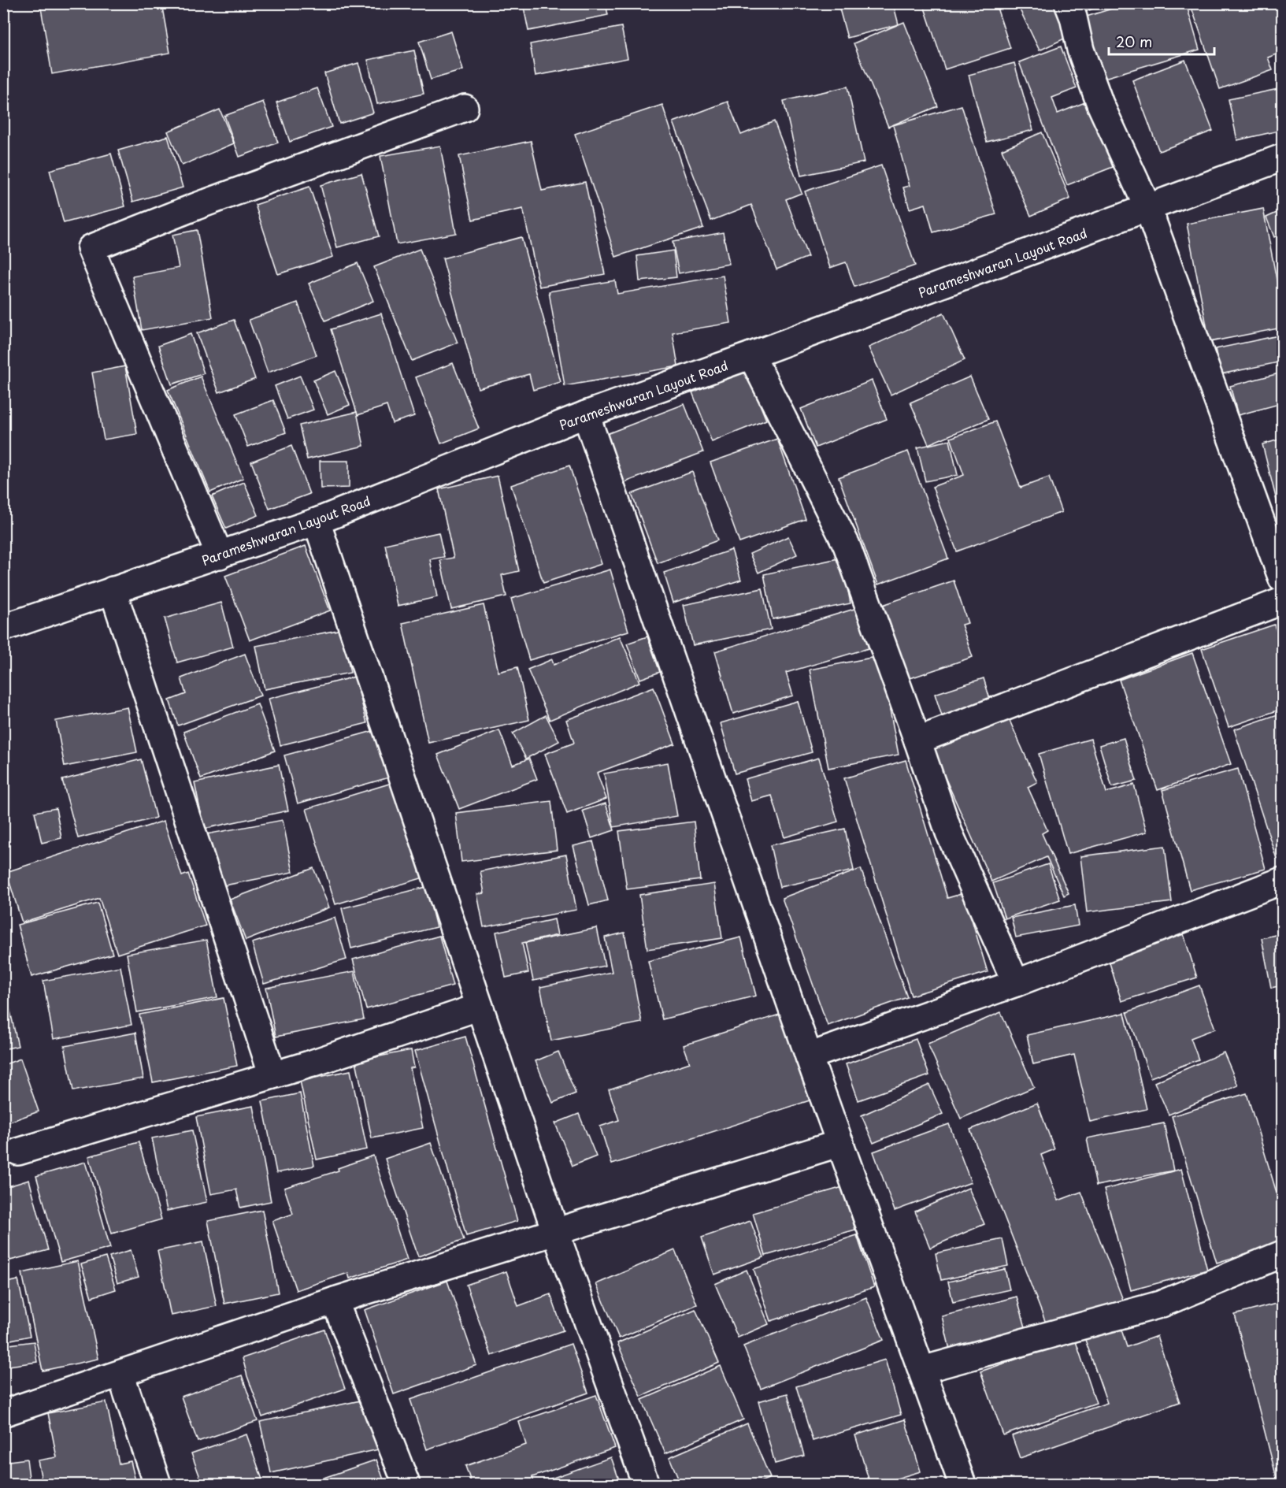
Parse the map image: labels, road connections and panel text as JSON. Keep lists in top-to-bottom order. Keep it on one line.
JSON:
{"streets":{"street":["Parameshwaran Layout Road"]},"scale_bar":"20 m"}
